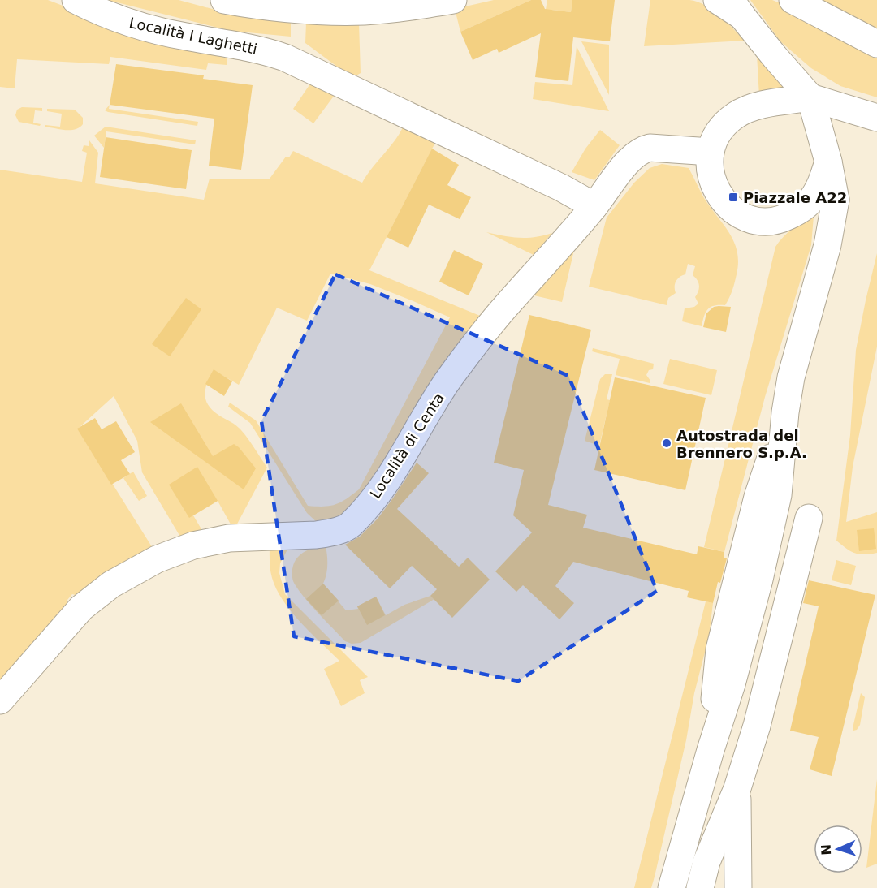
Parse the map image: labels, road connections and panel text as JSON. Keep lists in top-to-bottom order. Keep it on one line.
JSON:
{"streets":{"main road":["Località I Laghetti","Località di Centa"]},"crossings":[["Località I Laghetti","Località di Centa"]],"places":{"transit":["Piazzale A22"],"other":["Autostrada del Brennero S.p.A."]},"north":"left"}
